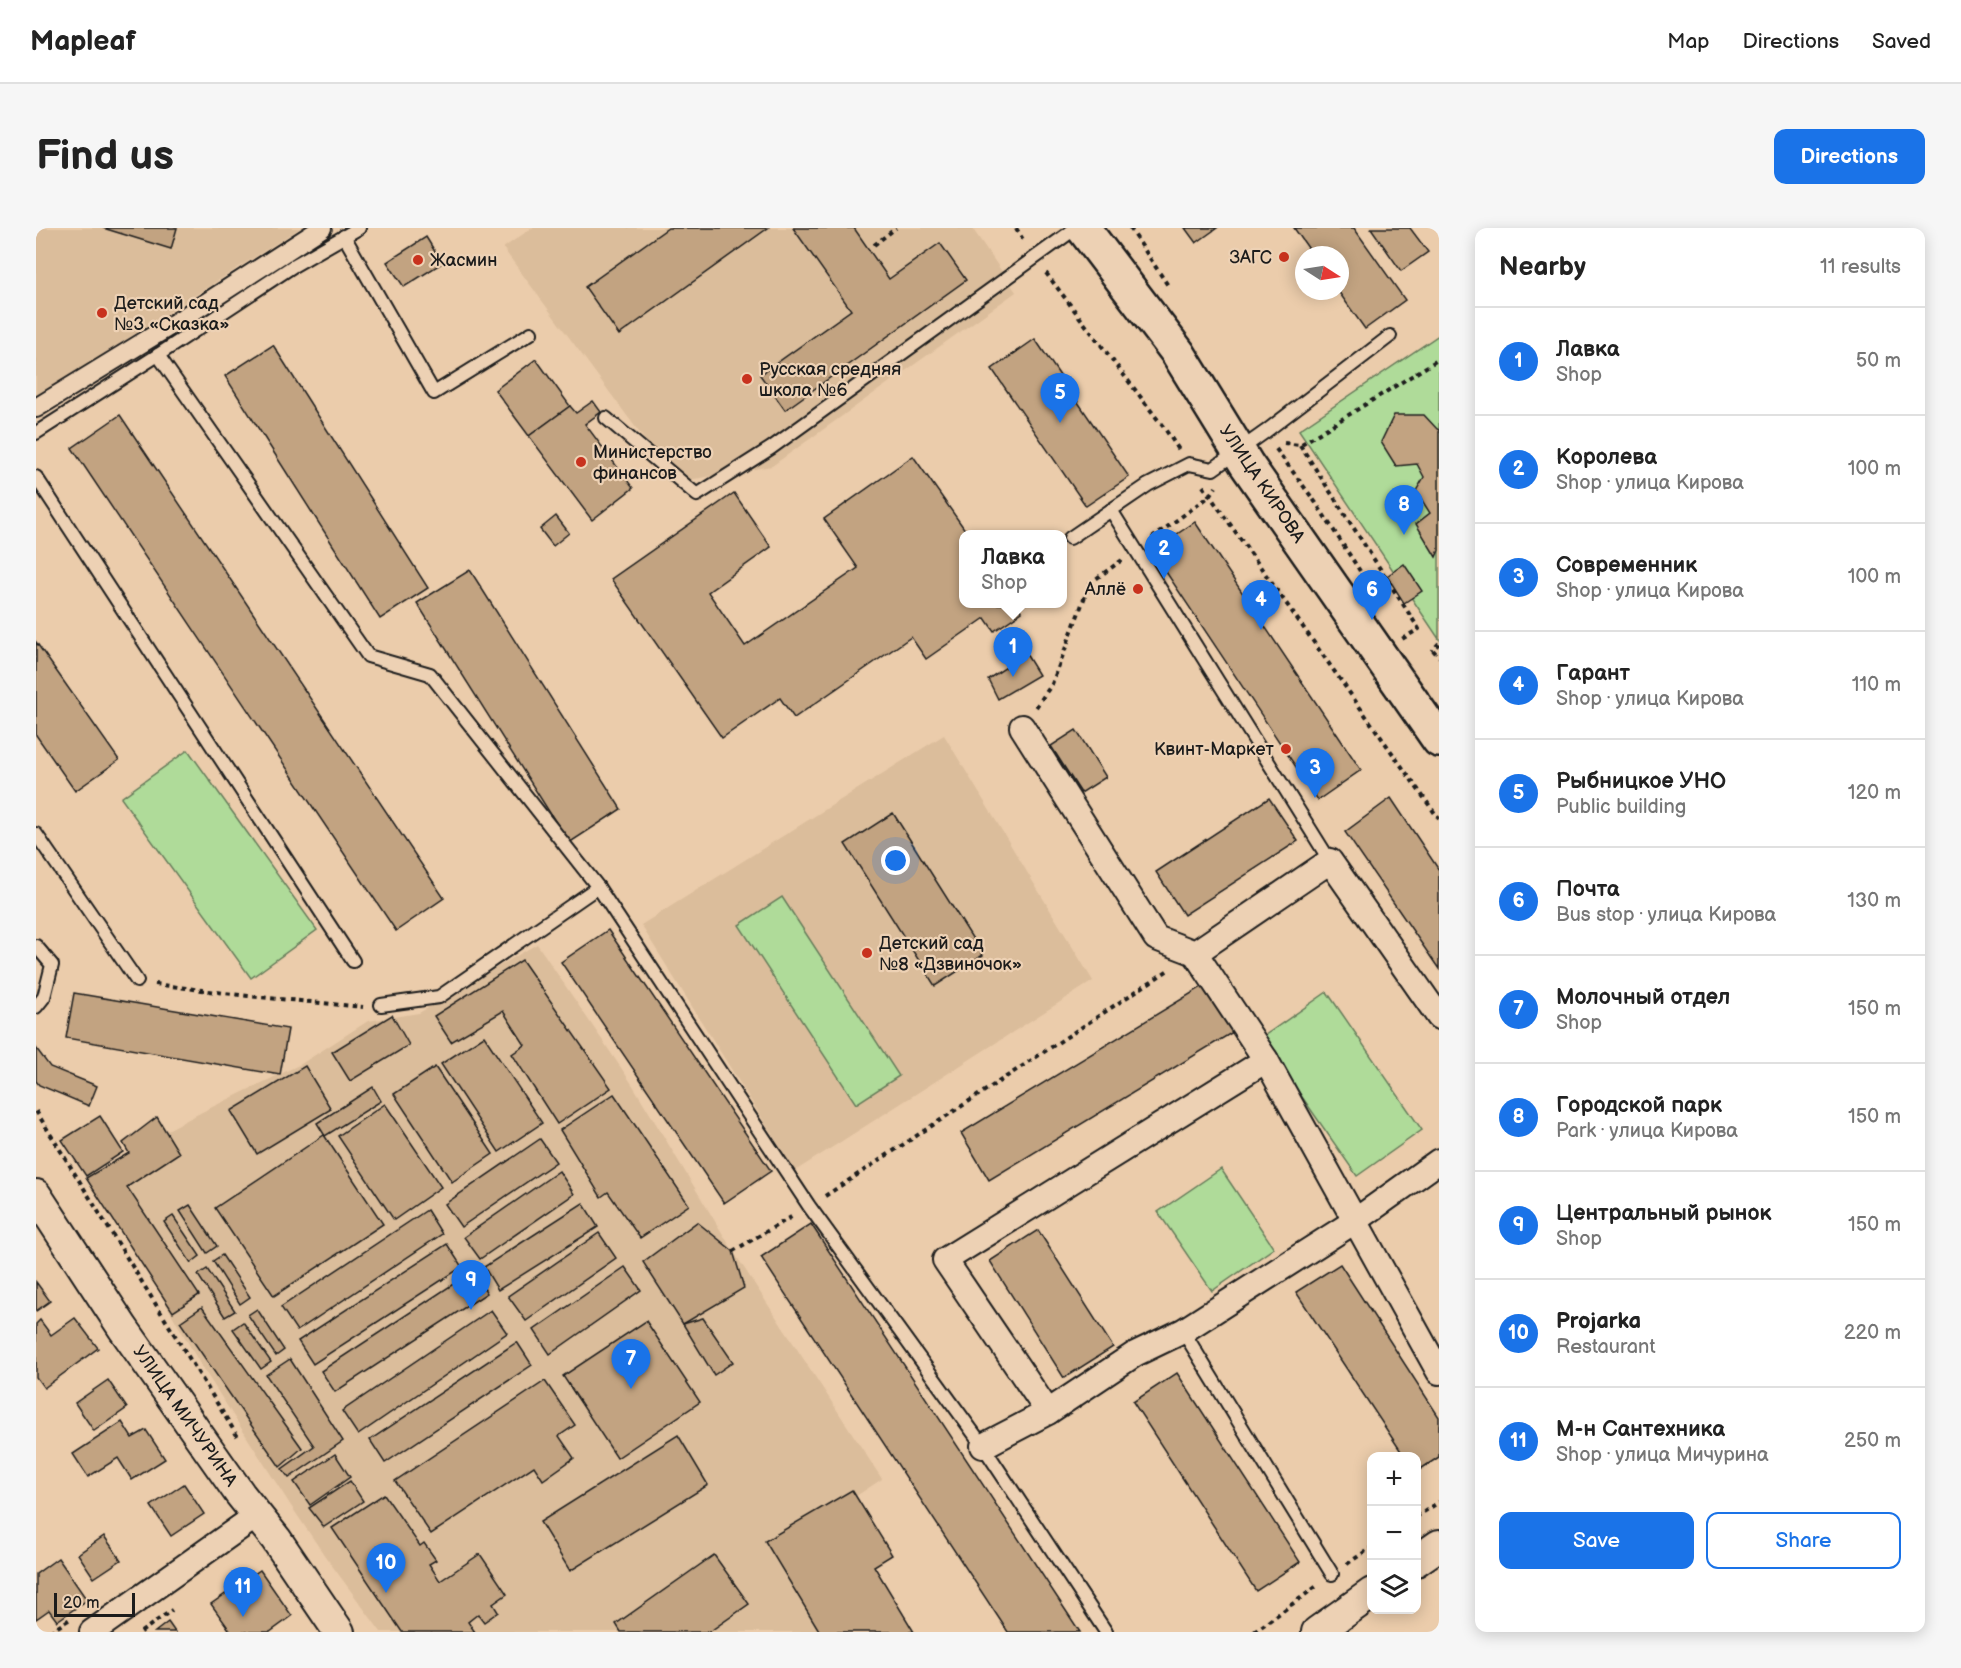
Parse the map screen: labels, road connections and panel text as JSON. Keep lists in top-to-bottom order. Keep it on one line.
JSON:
{"streets":{"main road":["УЛИЦА КИРОВА"],"street":["УЛИЦА МИЧУРИНА"]},"places":["ЗАГС","Жасмин","Детский сад №3 «Сказка»","Русская средняя школа №6","Министерство финансов","Аллё","Квинт-Маркет","Детский сад №8 «Дзвиночок»"],"scale_bar":"20 m","north":"right","page":{"header":"Mapleaf","nav":["Map","Directions","Saved"],"buttons":["Directions",["Save","Share"]],"title":"Find us","heading":["Nearby","11 results"],"list":[{"mark":"1","name":"Лавка","note":"Shop","value":"50 m"},{"mark":"2","name":"Королева","note":"Shop · улица Кирова","value":"100 m"},{"mark":"3","name":"Современник","note":"Shop · улица Кирова","value":"100 m"},{"mark":"4","name":"Гарант","note":"Shop · улица Кирова","value":"110 m"},{"mark":"5","name":"Рыбницкое УНО","note":"Public building","value":"120 m"},{"mark":"6","name":"Почта","note":"Bus stop · улица Кирова","value":"130 m"},{"mark":"7","name":"Молочный отдел","note":"Shop","value":"150 m"},{"mark":"8","name":"Городской парк","note":"Park · улица Кирова","value":"150 m"},{"mark":"9","name":"Центральный рынок","note":"Shop","value":"150 m"},{"mark":"10","name":"Projarka","note":"Restaurant","value":"220 m"},{"mark":"11","name":"М-н Сантехника","note":"Shop · улица Мичурина","value":"250 m"}],"pins":["5","8","2","6","4","1","3","9","7","10","11"],"popup":["Лавка","Shop"],"map_buttons":["+","−"],"scale":"20 m"}}
